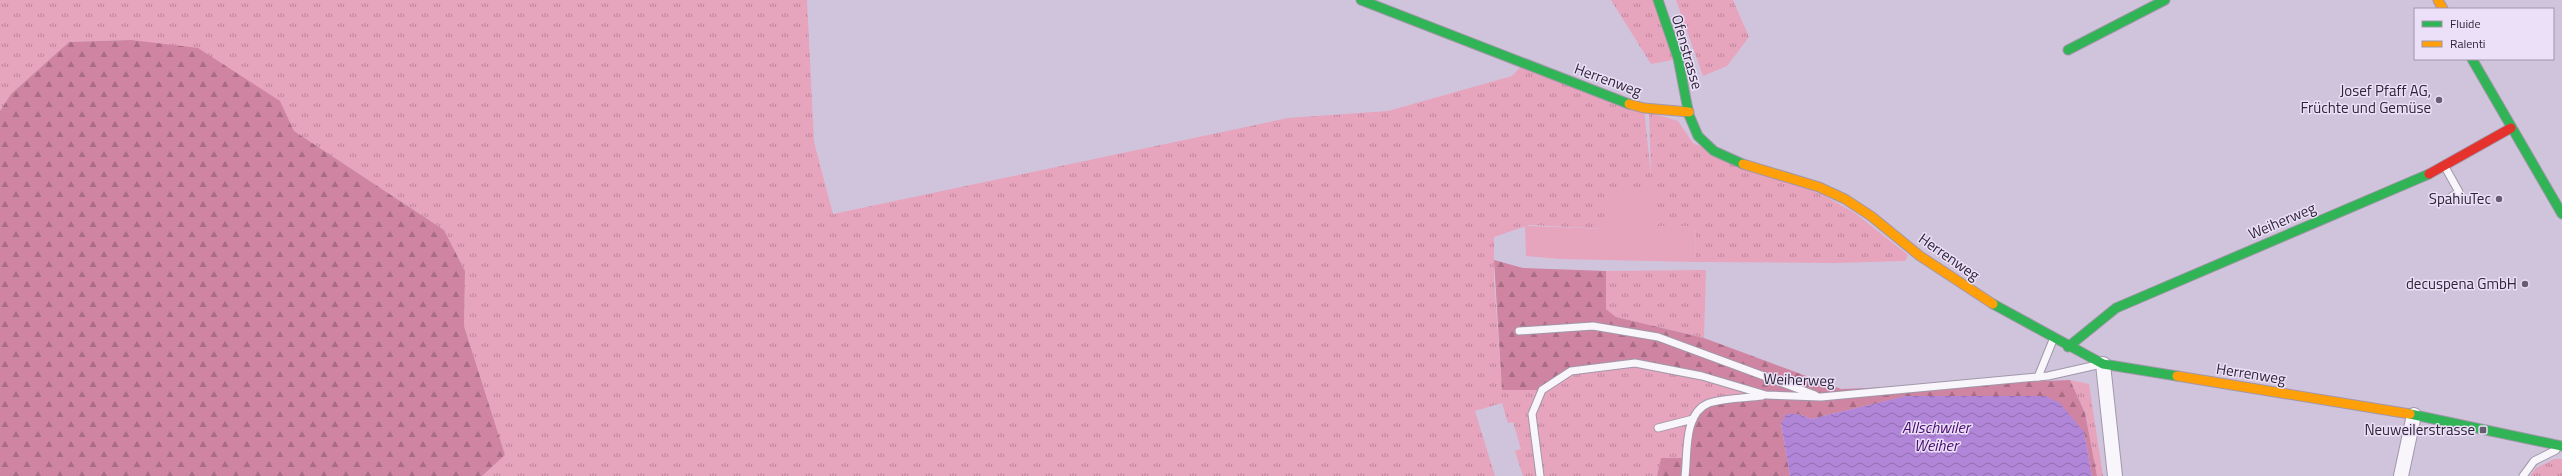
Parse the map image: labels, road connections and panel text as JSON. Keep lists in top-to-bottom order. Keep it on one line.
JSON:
{"streets":{"street":["Ofenstrasse","Herrenweg","Weiherweg"]},"crossings":[["Ofenstrasse","Herrenweg"],["Herrenweg","Weiherweg"]],"water":["Allschwiler Weiher"],"places":{"other":["Josef Pfaff AG, Früchte und Gemüse","SpahiuTec","decuspena GmbH"],"transit":["Neuweilerstrasse"]},"legend":["Fluide","Ralenti"]}
